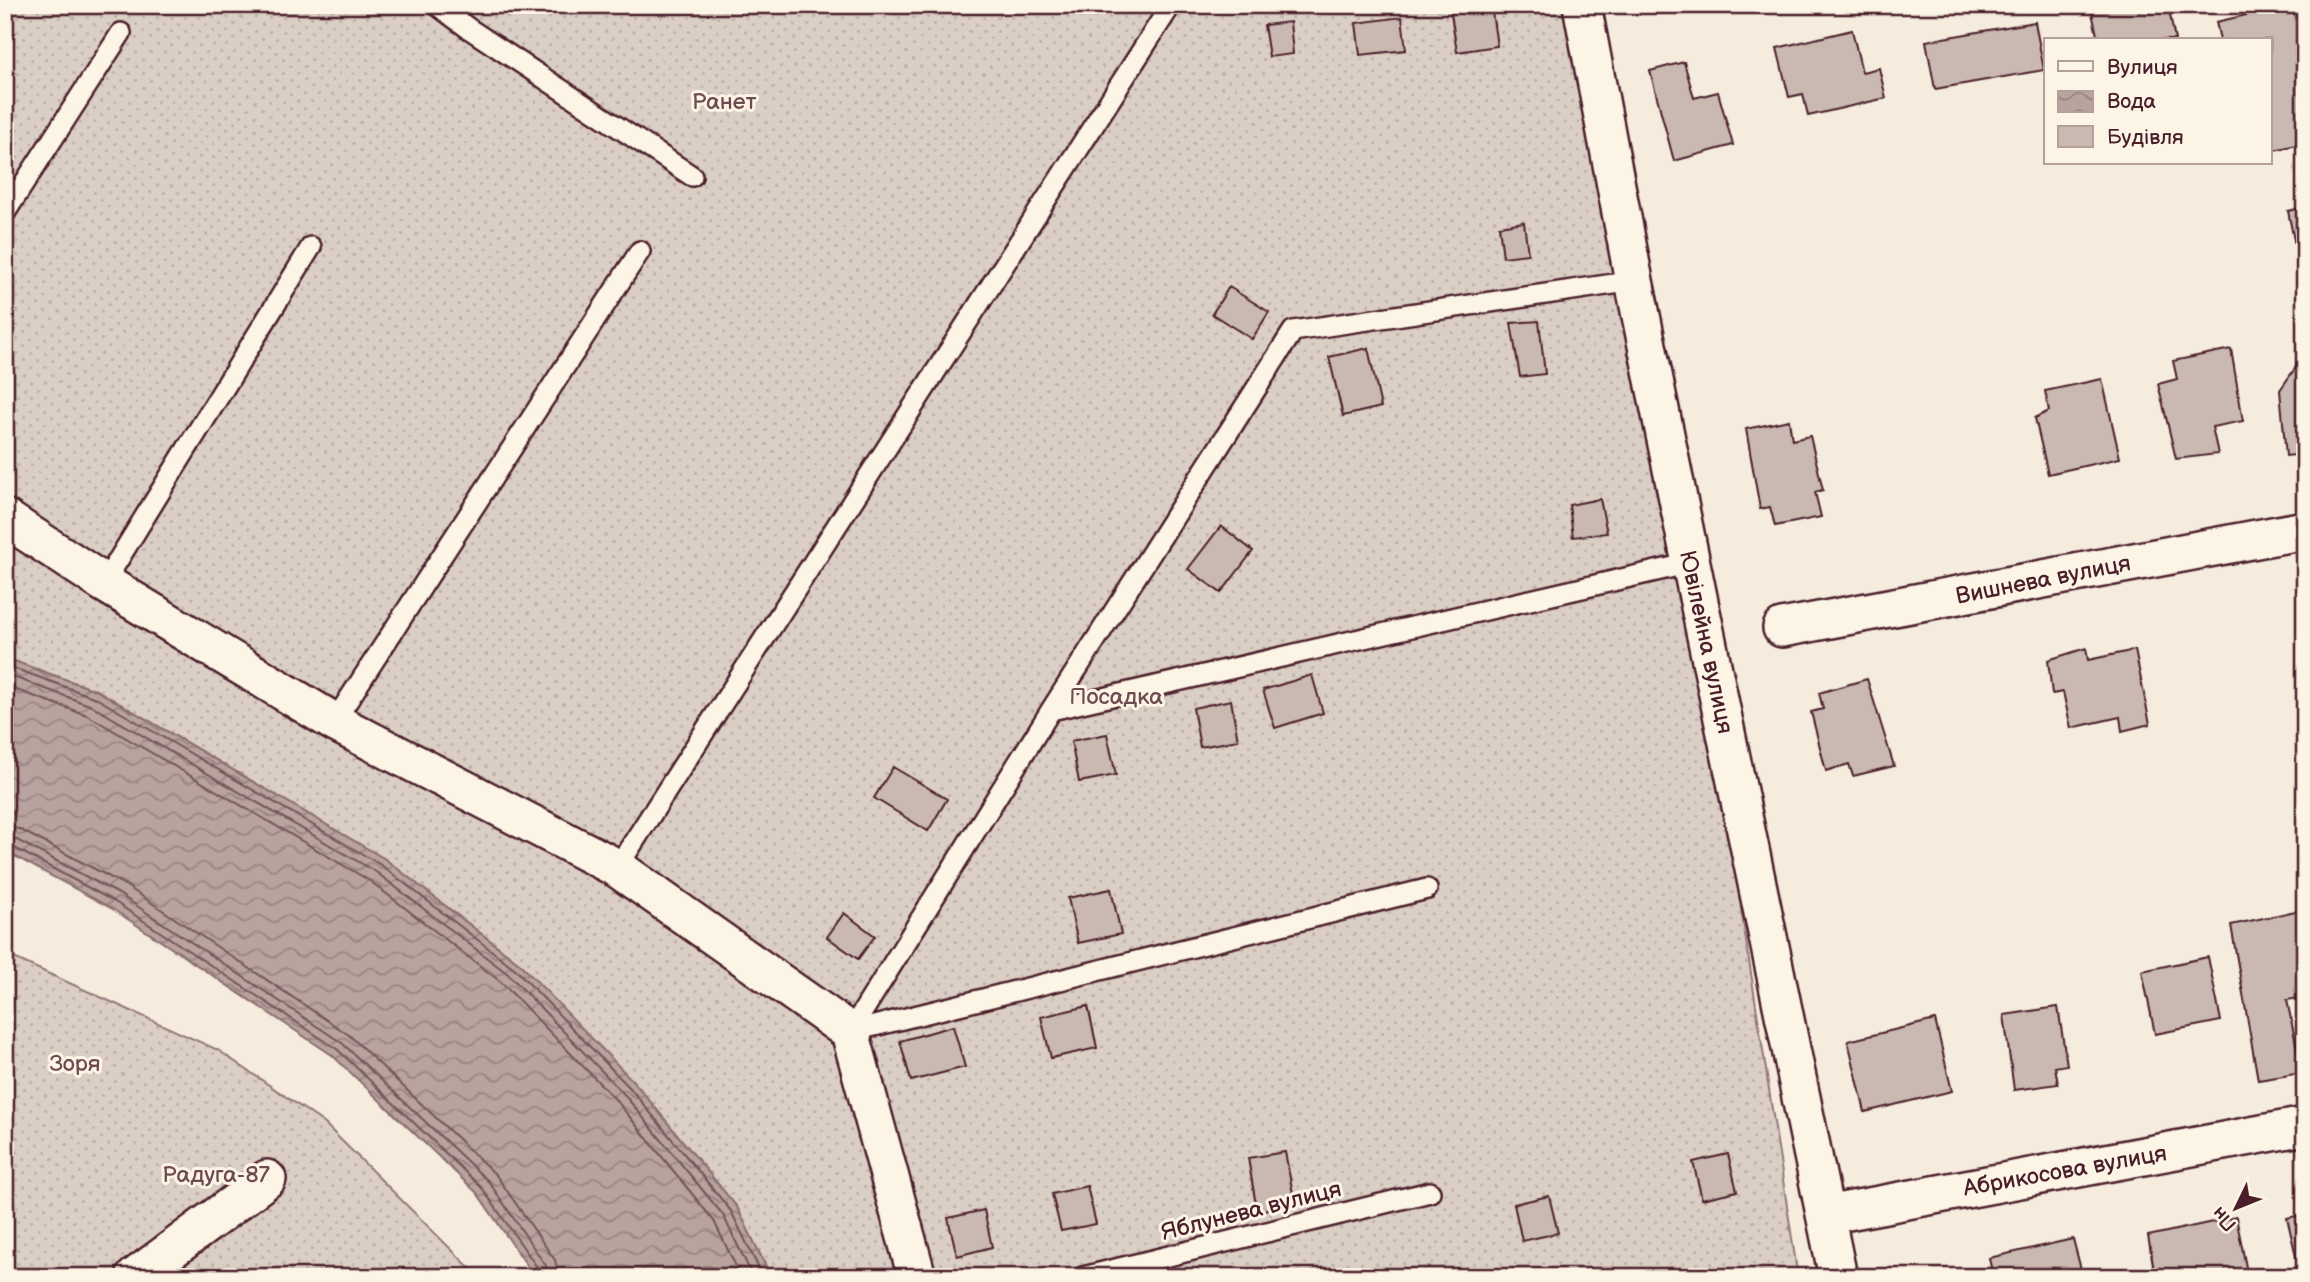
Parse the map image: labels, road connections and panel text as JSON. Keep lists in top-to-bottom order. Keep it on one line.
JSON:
{"streets":{"street":["Вишнева вулиця","Ювілейна вулиця","Абрикосова вулиця"],"lane":["Яблунева вулиця"]},"crossings":[["Ювілейна вулиця","Абрикосова вулиця"]],"parks":["Ранет","Посадка","Зоря","Радуга-87"],"legend":["Вулиця","Вода","Будівля"],"north":"bottom left"}
